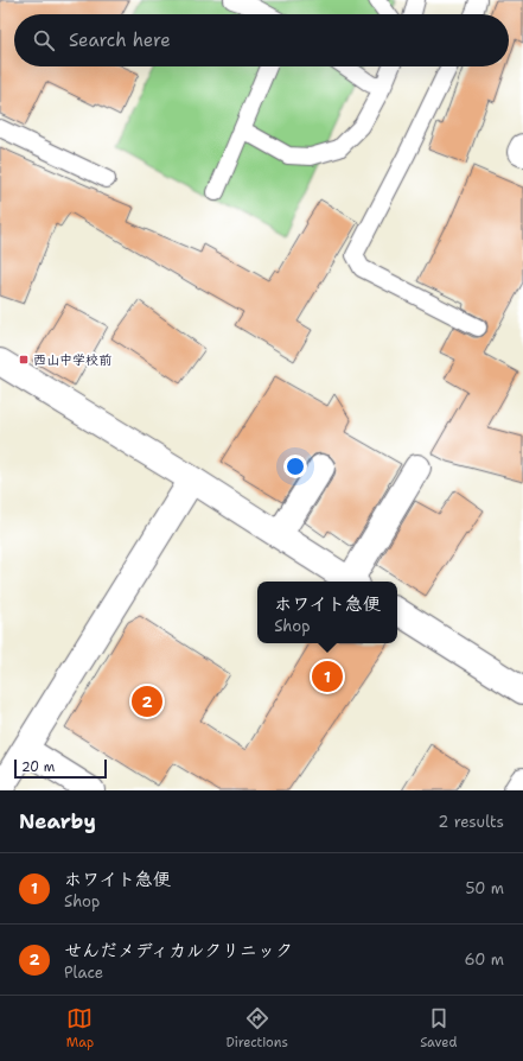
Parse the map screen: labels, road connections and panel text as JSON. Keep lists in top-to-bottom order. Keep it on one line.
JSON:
{"places":{"transit":["西山中学校前"]},"scale_bar":"20 m","page":{"search":"Search here","popup":["ホワイト急便","Shop"],"pins":["1","2"],"scale":"20 m","heading":["Nearby","2 results"],"list":[{"mark":"1","name":"ホワイト急便","note":"Shop","value":"50 m"},{"mark":"2","name":"せんだメディカルクリニック","note":"Place","value":"60 m"}],"nav":["Map","Directions","Saved"]}}
